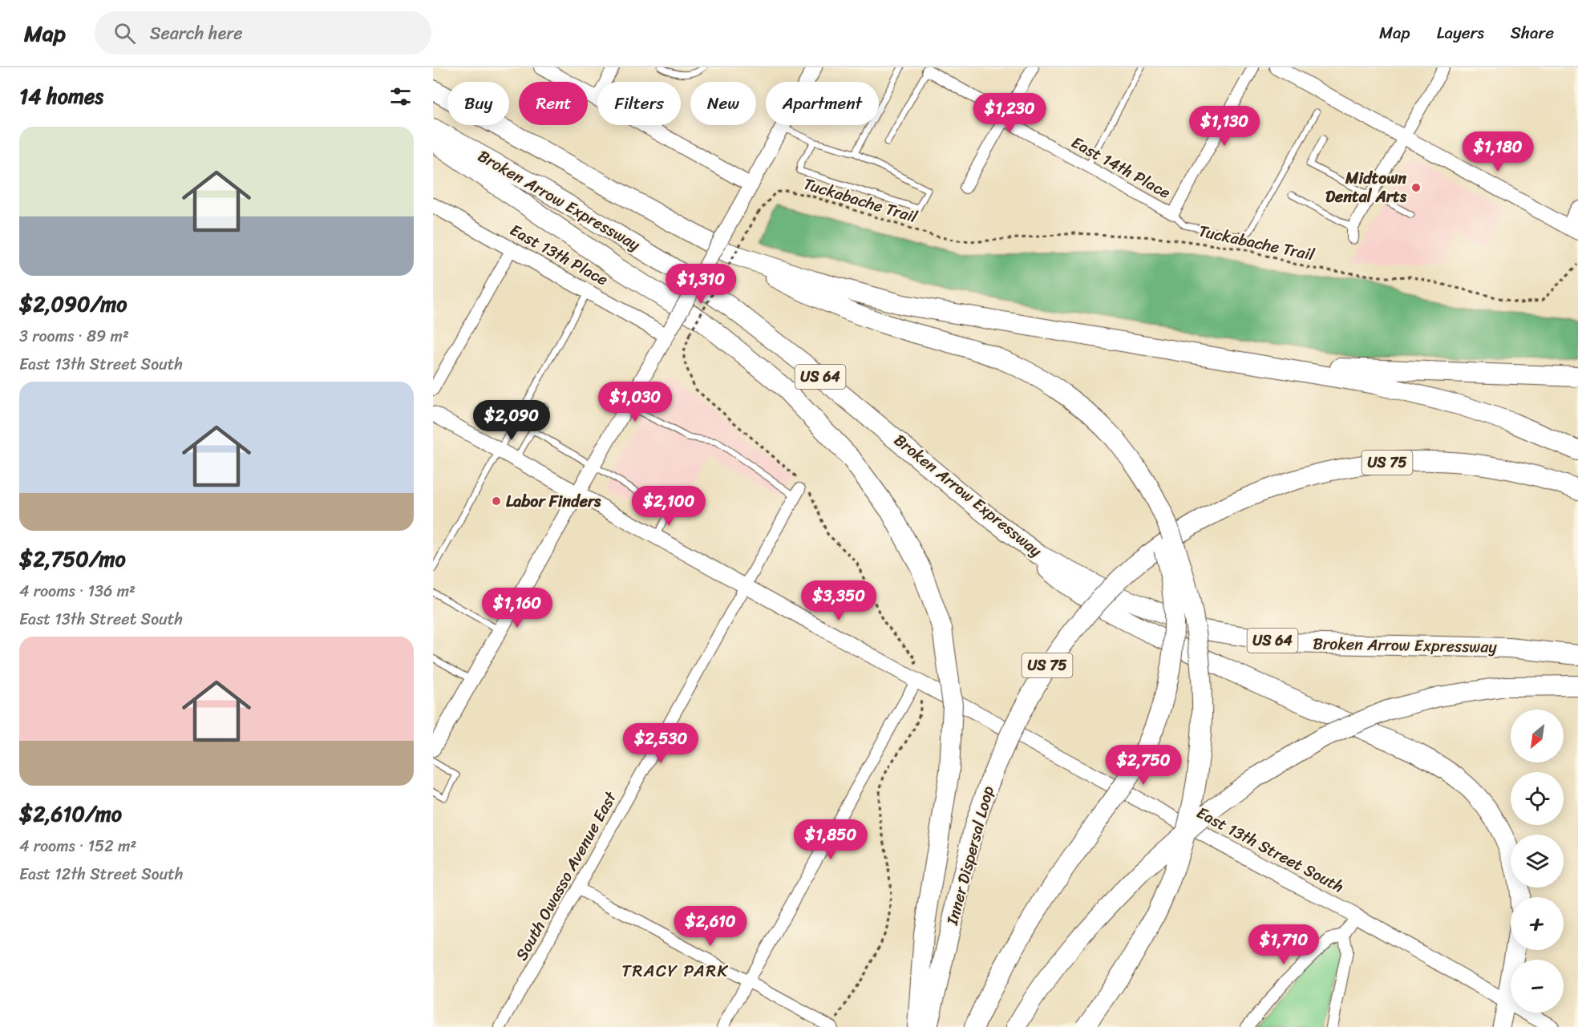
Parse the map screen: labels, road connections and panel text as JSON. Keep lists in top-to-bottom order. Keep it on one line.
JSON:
{"streets":{"highway":["Broken Arrow Expressway","US 64","US 75","Inner Dispersal Loop"],"street":["East 14th Place","East 13th Place","East 13th Street South","South Owasso Avenue East"],"path":["Tuckabache Trail"]},"crossings":[["Tuckabache Trail","East 13th Street South"],["Tuckabache Trail","South Owasso Avenue East"],["East 13th Street South","South Owasso Avenue East"]],"districts":["TRACY PARK"],"places":["Midtown Dental Arts","Labor Finders"],"north":"bottom left","page":{"header":"Map","search":"Search here","nav":["Map","Layers","Share"],"heading":"14 homes","chip":["Buy","Rent","Filters","New","Apartment"],"price":["$1,230","$1,130","$1,180","$1,310","$1,030","$2,090","$2,100","$3,350","$1,160","$2,530","$2,750","$1,850","$2,610","$1,710"],"list":[{"name":"$2,090/mo","note":"3 rooms · 89 m² · East 13th Street South"},{"name":"$2,750/mo","note":"4 rooms · 136 m² · East 13th Street South"},{"name":"$2,610/mo","note":"4 rooms · 152 m² · East 12th Street South"}],"map_buttons":["+","−"]}}
